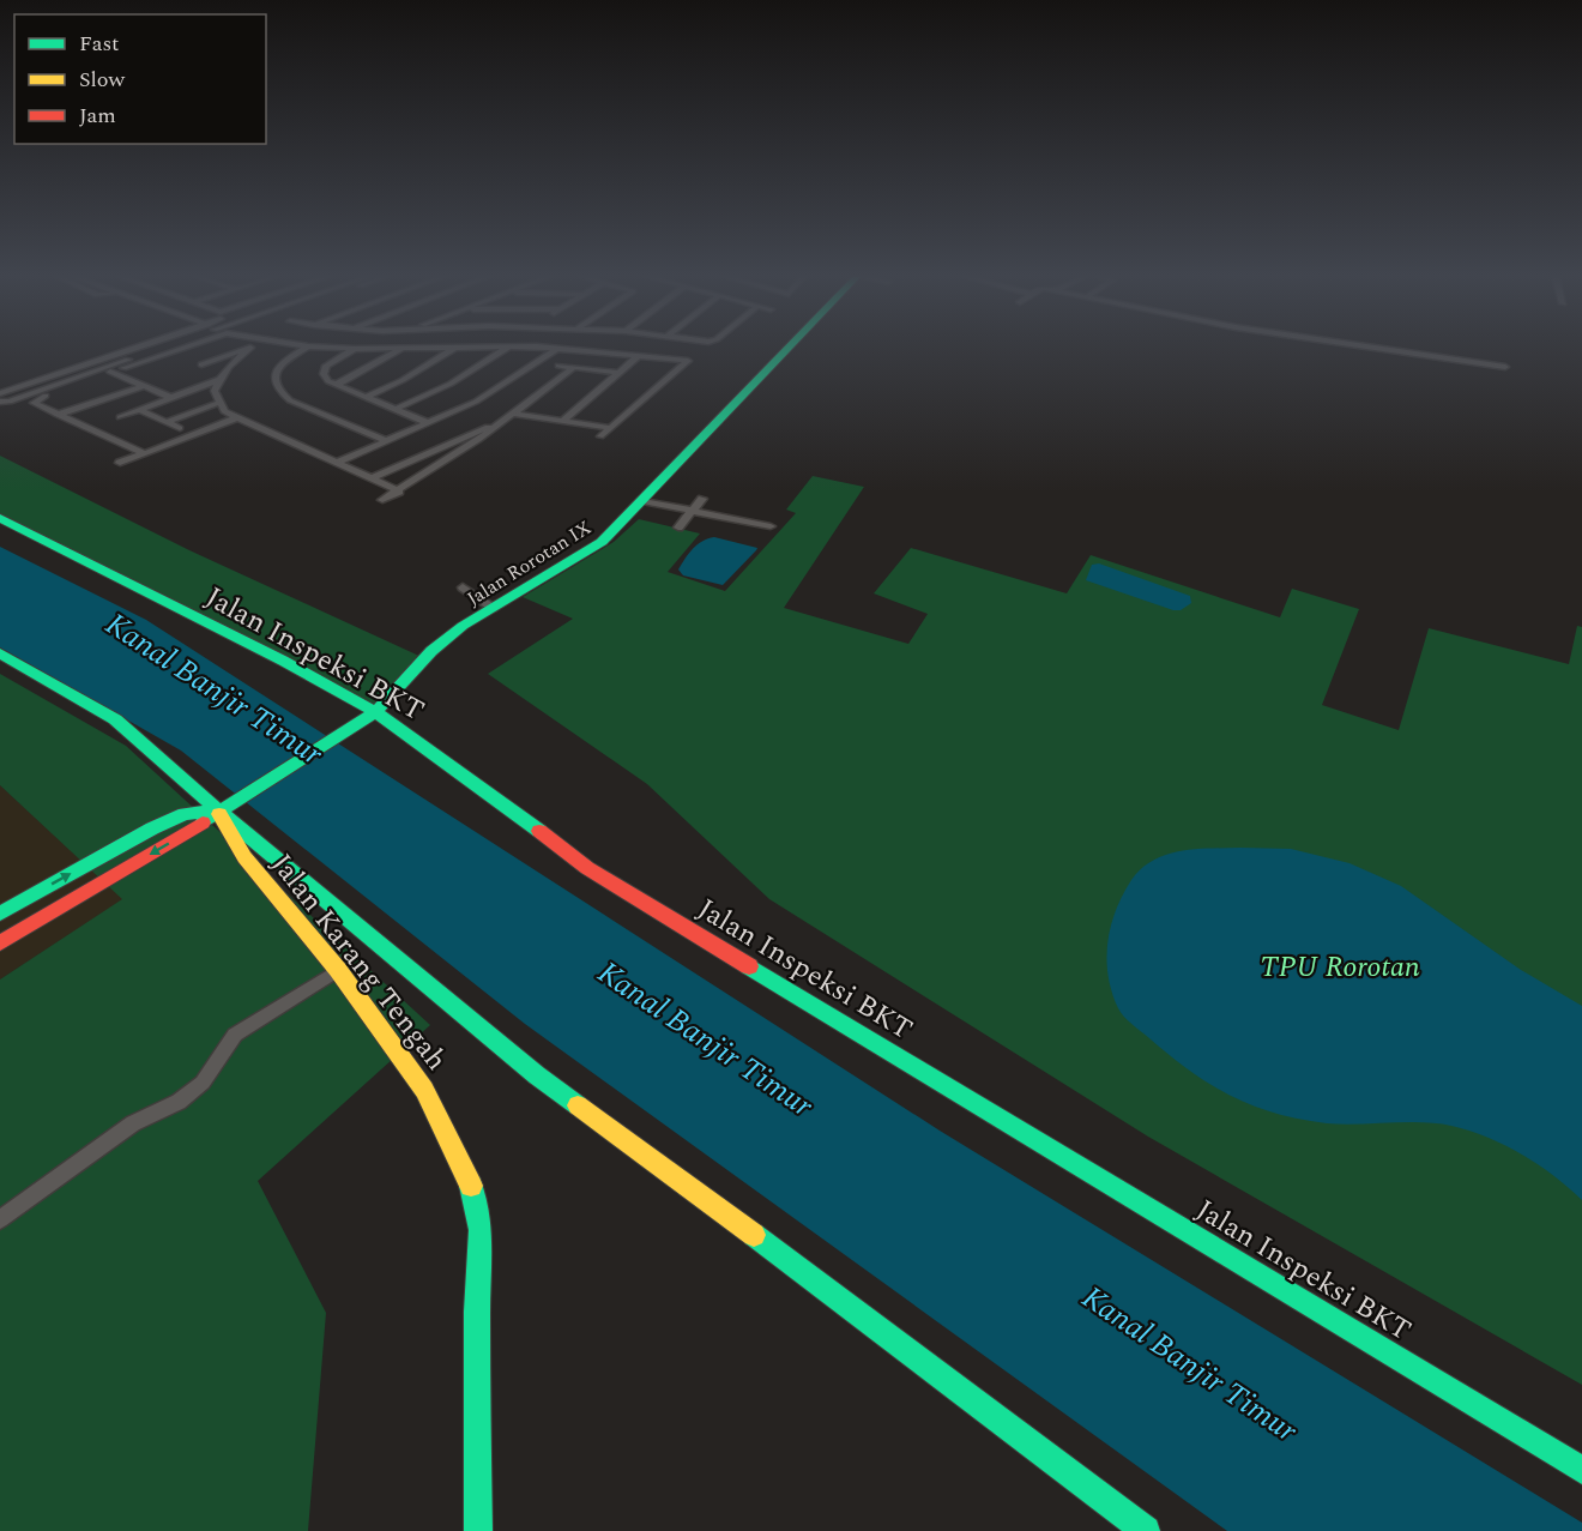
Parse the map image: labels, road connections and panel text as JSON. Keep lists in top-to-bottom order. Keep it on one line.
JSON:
{"streets":{"street":["Jalan Rorotan IX","Jalan Inspeksi BKT","Jalan Karang Tengah"]},"crossings":[["Jalan Rorotan IX","Jalan Inspeksi BKT"],["Jalan Rorotan IX","Jalan Karang Tengah"]],"water":["Kanal Banjir Timur"],"parks":["TPU Rorotan"],"legend":["Fast","Slow","Jam"]}
